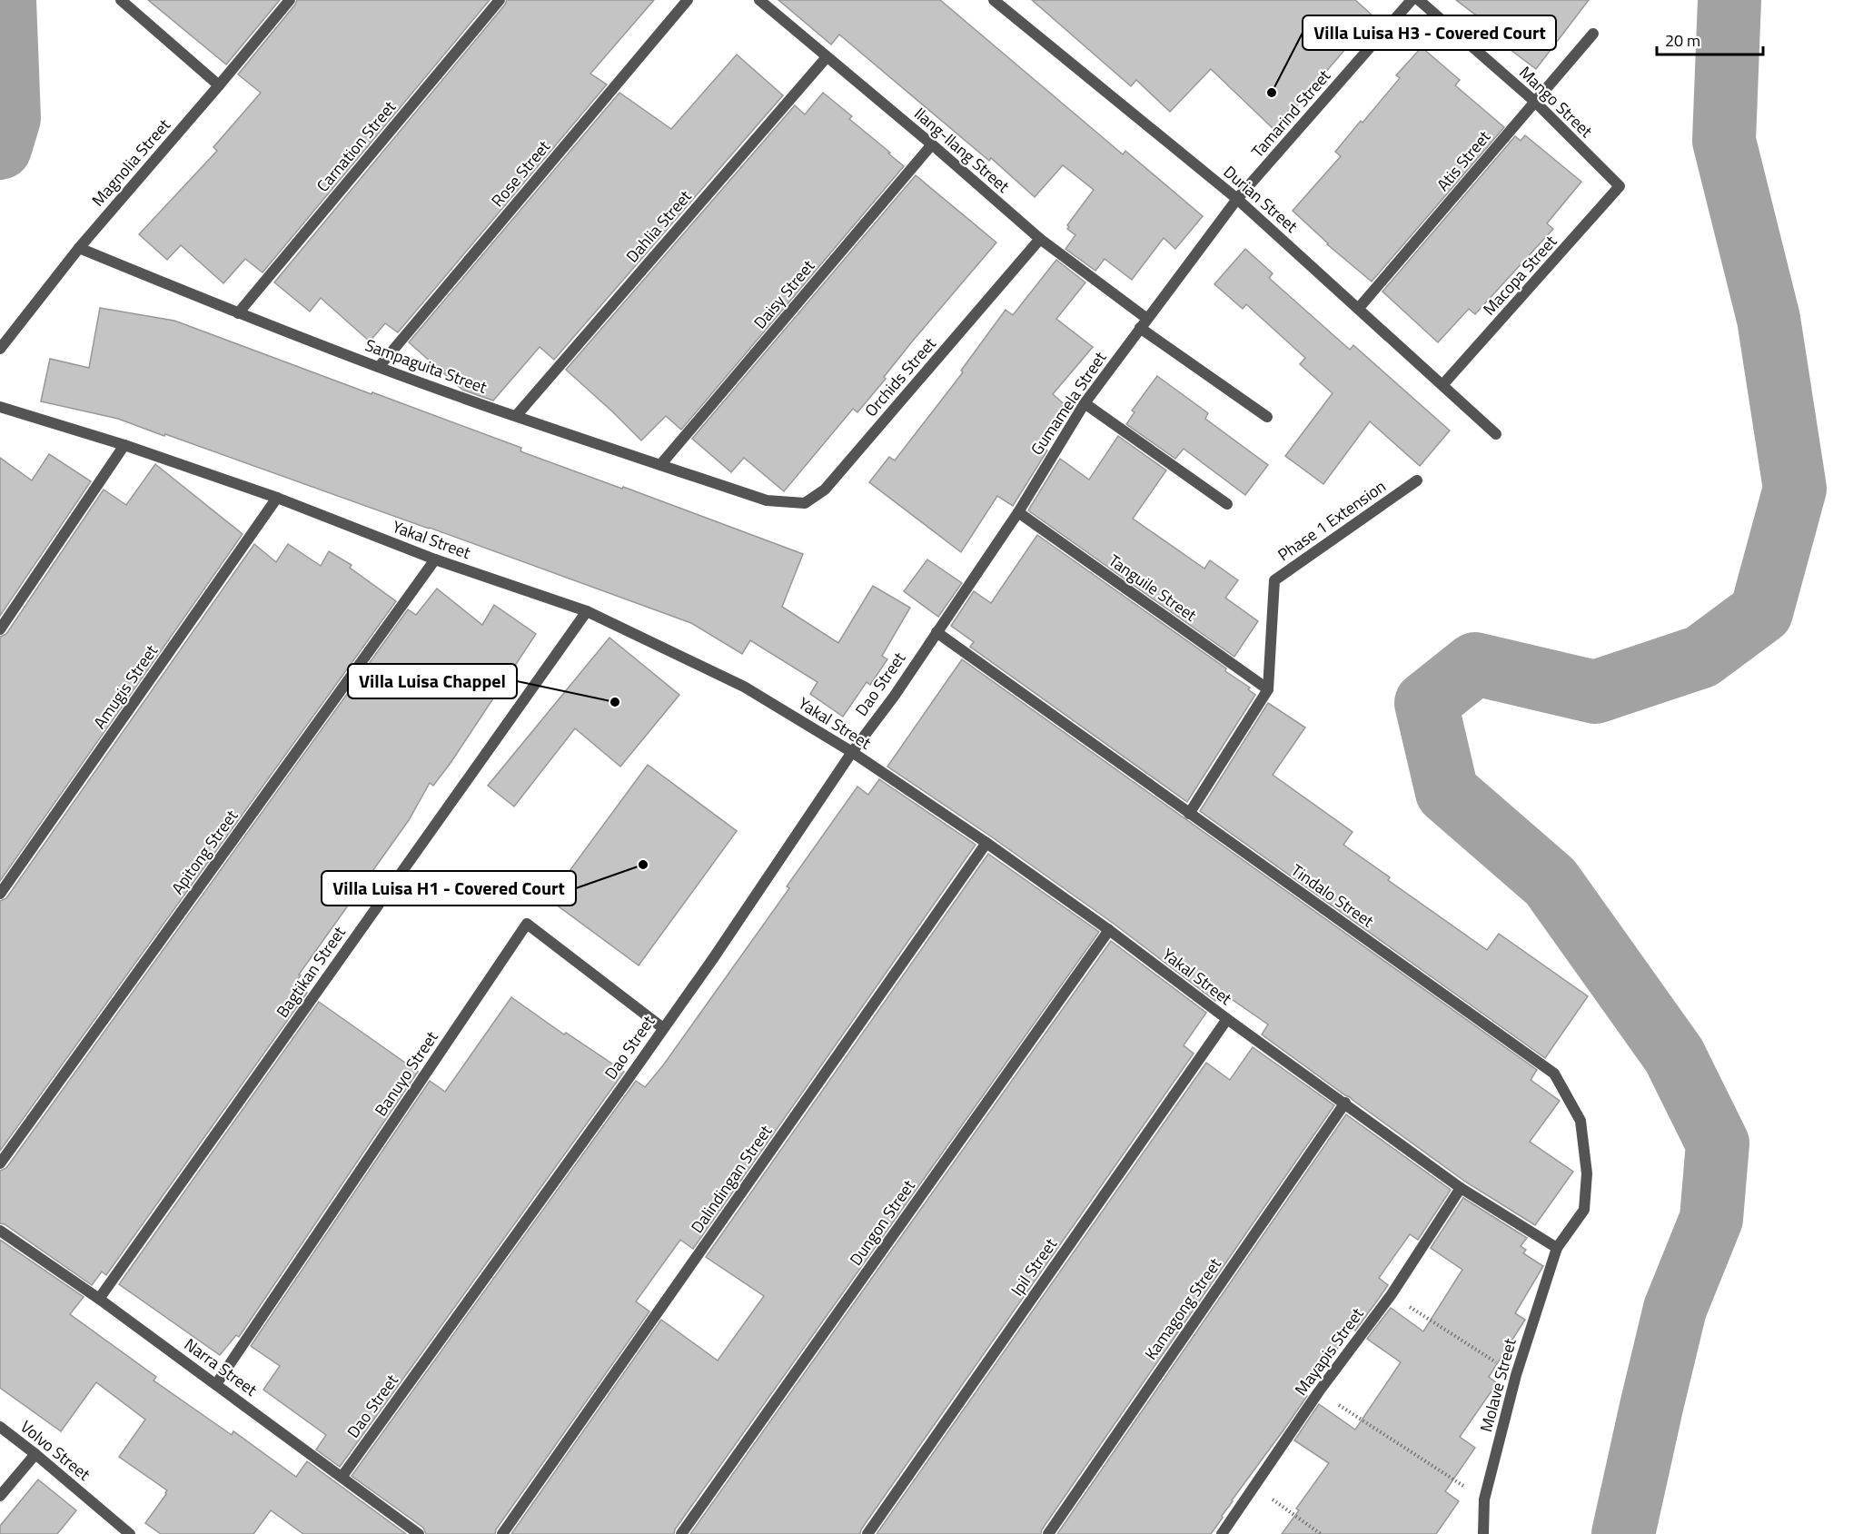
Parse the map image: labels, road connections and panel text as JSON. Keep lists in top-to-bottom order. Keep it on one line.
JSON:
{"streets":{"street":["Mango Street","Tamarind Street","Carnation Street","Ilang-Ilang Street","Atis Street","Magnolia Street","Rose Street","Durian Street","Dahlia Street","Macopa Street","Daisy Street","Sampaguita Street","Orchids Street","Gumamela Street","Phase 1 Extension","Yakal Street","Tanguile Street","Dao Street","Amugis Street","Apitong Street","Tindalo Street","Bagtikan Street","Banuyo Street","Dalindingan Street","Dungon Street","Ipil Street","Kamagong Street","Mayapis Street","Narra Street","Molave Street","Volvo Street"]},"crossings":[["Mango Street","Atis Street"],["Mango Street","Macopa Street"],["Tamarind Street","Durian Street"],["Tamarind Street","Gumamela Street"],["Carnation Street","Sampaguita Street"],["Ilang-Ilang Street","Dahlia Street"],["Ilang-Ilang Street","Daisy Street"],["Ilang-Ilang Street","Orchids Street"],["Ilang-Ilang Street","Gumamela Street"],["Atis Street","Durian Street"],["Magnolia Street","Sampaguita Street"],["Rose Street","Sampaguita Street"],["Durian Street","Macopa Street"],["Durian Street","Gumamela Street"],["Dahlia Street","Sampaguita Street"],["Daisy Street","Sampaguita Street"],["Sampaguita Street","Orchids Street"],["Gumamela Street","Tanguile Street"],["Gumamela Street","Dao Street"],["Gumamela Street","Tindalo Street"],["Phase 1 Extension","Tanguile Street"],["Yakal Street","Dao Street"],["Yakal Street","Amugis Street"],["Yakal Street","Apitong Street"],["Yakal Street","Tindalo Street"],["Yakal Street","Bagtikan Street"],["Yakal Street","Dalindingan Street"],["Yakal Street","Dungon Street"],["Yakal Street","Ipil Street"],["Yakal Street","Kamagong Street"],["Yakal Street","Mayapis Street"],["Yakal Street","Molave Street"],["Dao Street","Tindalo Street"],["Dao Street","Banuyo Street"],["Dao Street","Narra Street"],["Tindalo Street","Molave Street"],["Bagtikan Street","Narra Street"],["Banuyo Street","Narra Street"]],"places":["Villa Luisa H3 - Covered Court","Villa Luisa Chappel","Villa Luisa H1 - Covered Court"],"scale_bar":"20 m"}
